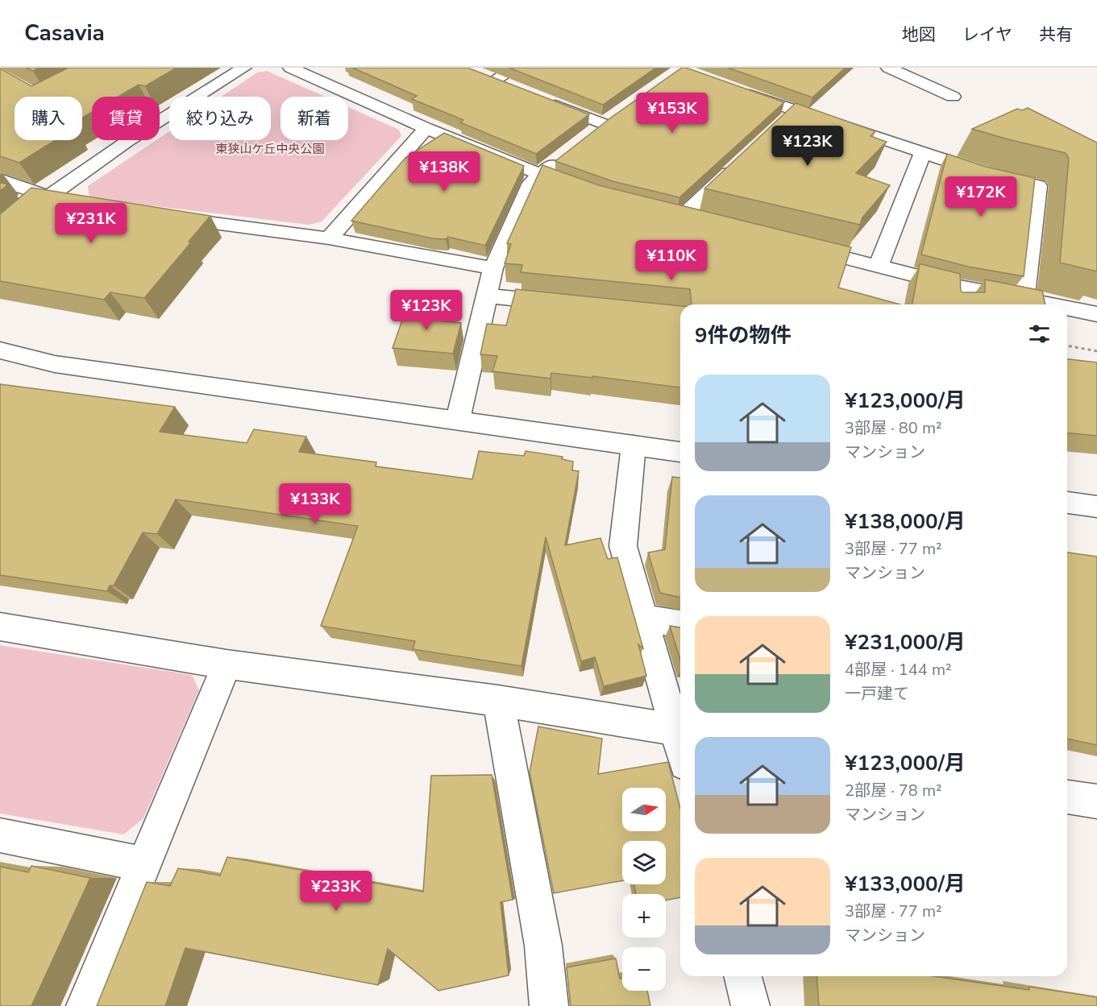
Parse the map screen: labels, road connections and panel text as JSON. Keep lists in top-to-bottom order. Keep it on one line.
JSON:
{"parks":["東狭山ケ丘中央公園"],"north":"right","page":{"header":"Casavia","nav":["地図","レイヤ","共有"],"price":["¥153K","¥123K","¥138K","¥172K","¥231K","¥110K","¥123K","¥133K","¥233K"],"chip":["購入","賃貸","絞り込み","新着"],"heading":"9件の物件","list":[{"name":"¥123,000/月","note":"3部屋 · 80 m² · マンション"},{"name":"¥138,000/月","note":"3部屋 · 77 m² · マンション"},{"name":"¥231,000/月","note":"4部屋 · 144 m² · 一戸建て"},{"name":"¥123,000/月","note":"2部屋 · 78 m² · マンション"},{"name":"¥133,000/月","note":"3部屋 · 77 m² · マンション"}],"map_buttons":["+","−"]}}
